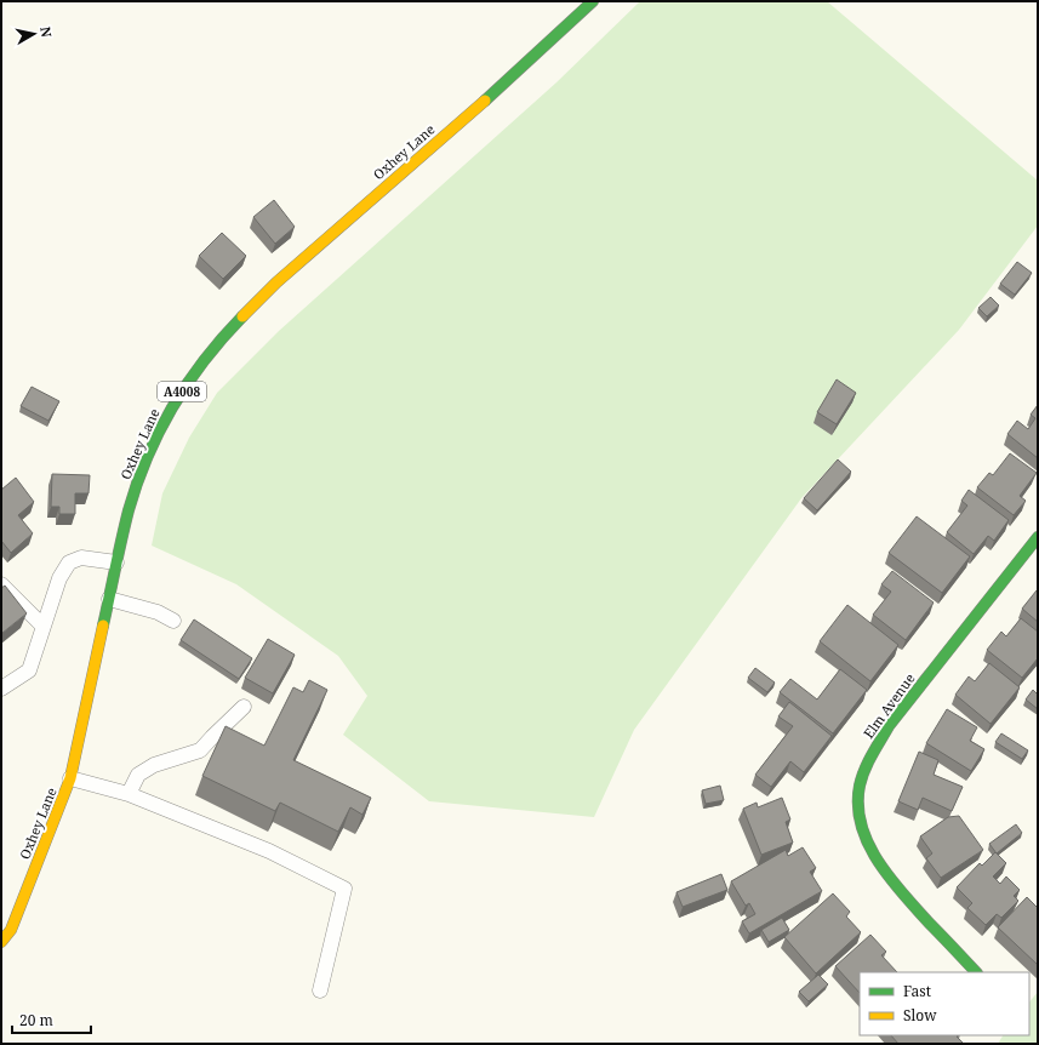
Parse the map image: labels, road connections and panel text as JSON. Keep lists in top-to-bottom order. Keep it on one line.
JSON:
{"streets":{"main road":["Oxhey Lane","A4008","Elm Avenue"]},"legend":["Fast","Slow"],"scale_bar":"20 m","north":"right"}
